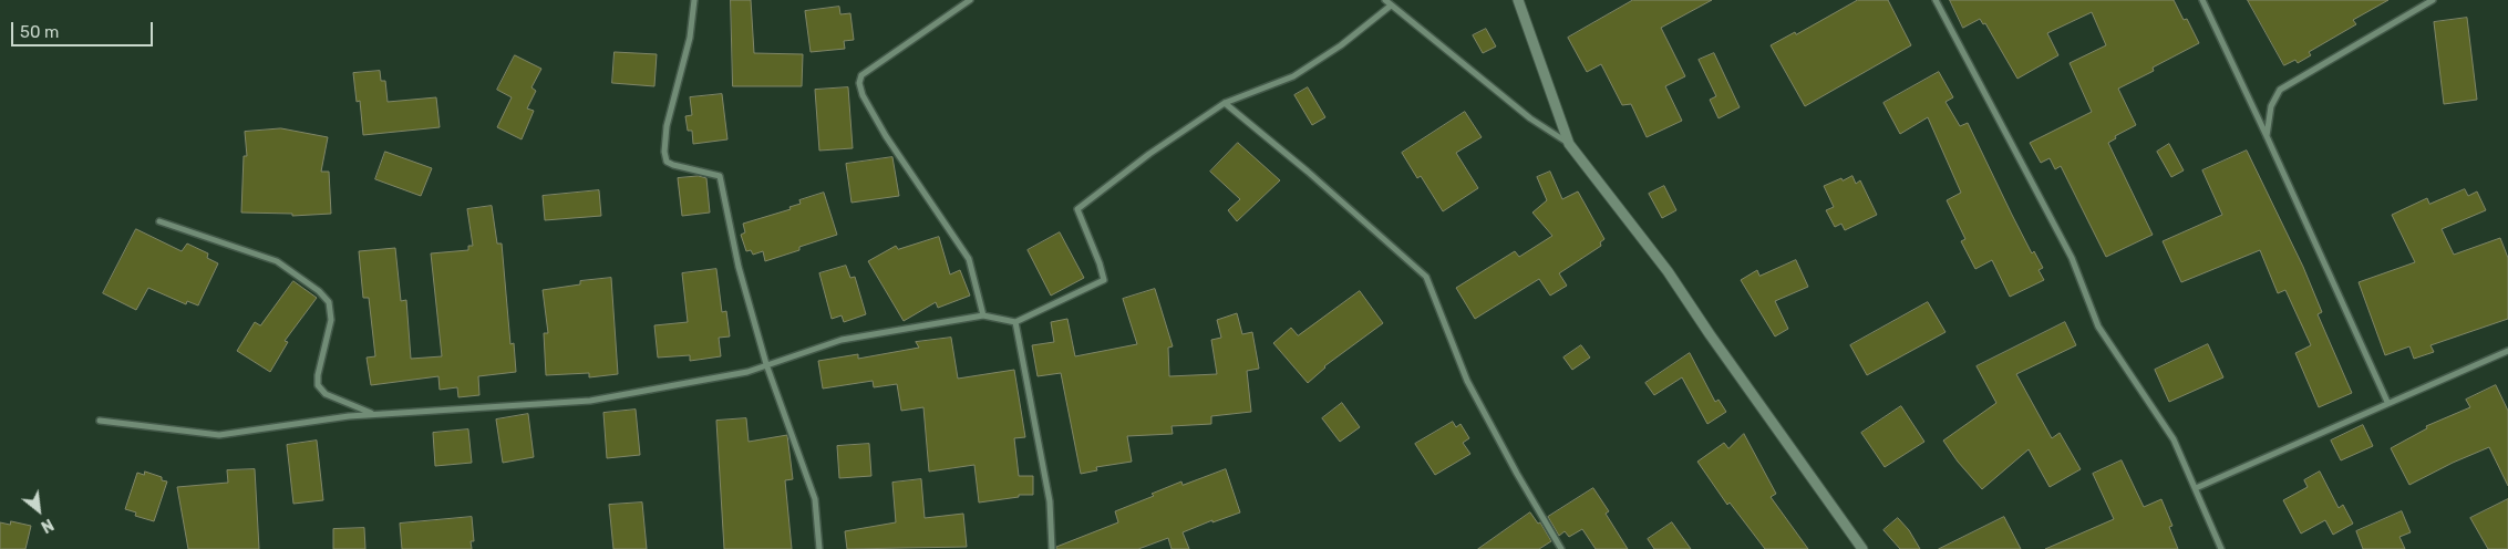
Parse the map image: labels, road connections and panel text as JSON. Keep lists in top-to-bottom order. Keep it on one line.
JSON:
{"scale_bar":"50 m","north":"bottom right"}
